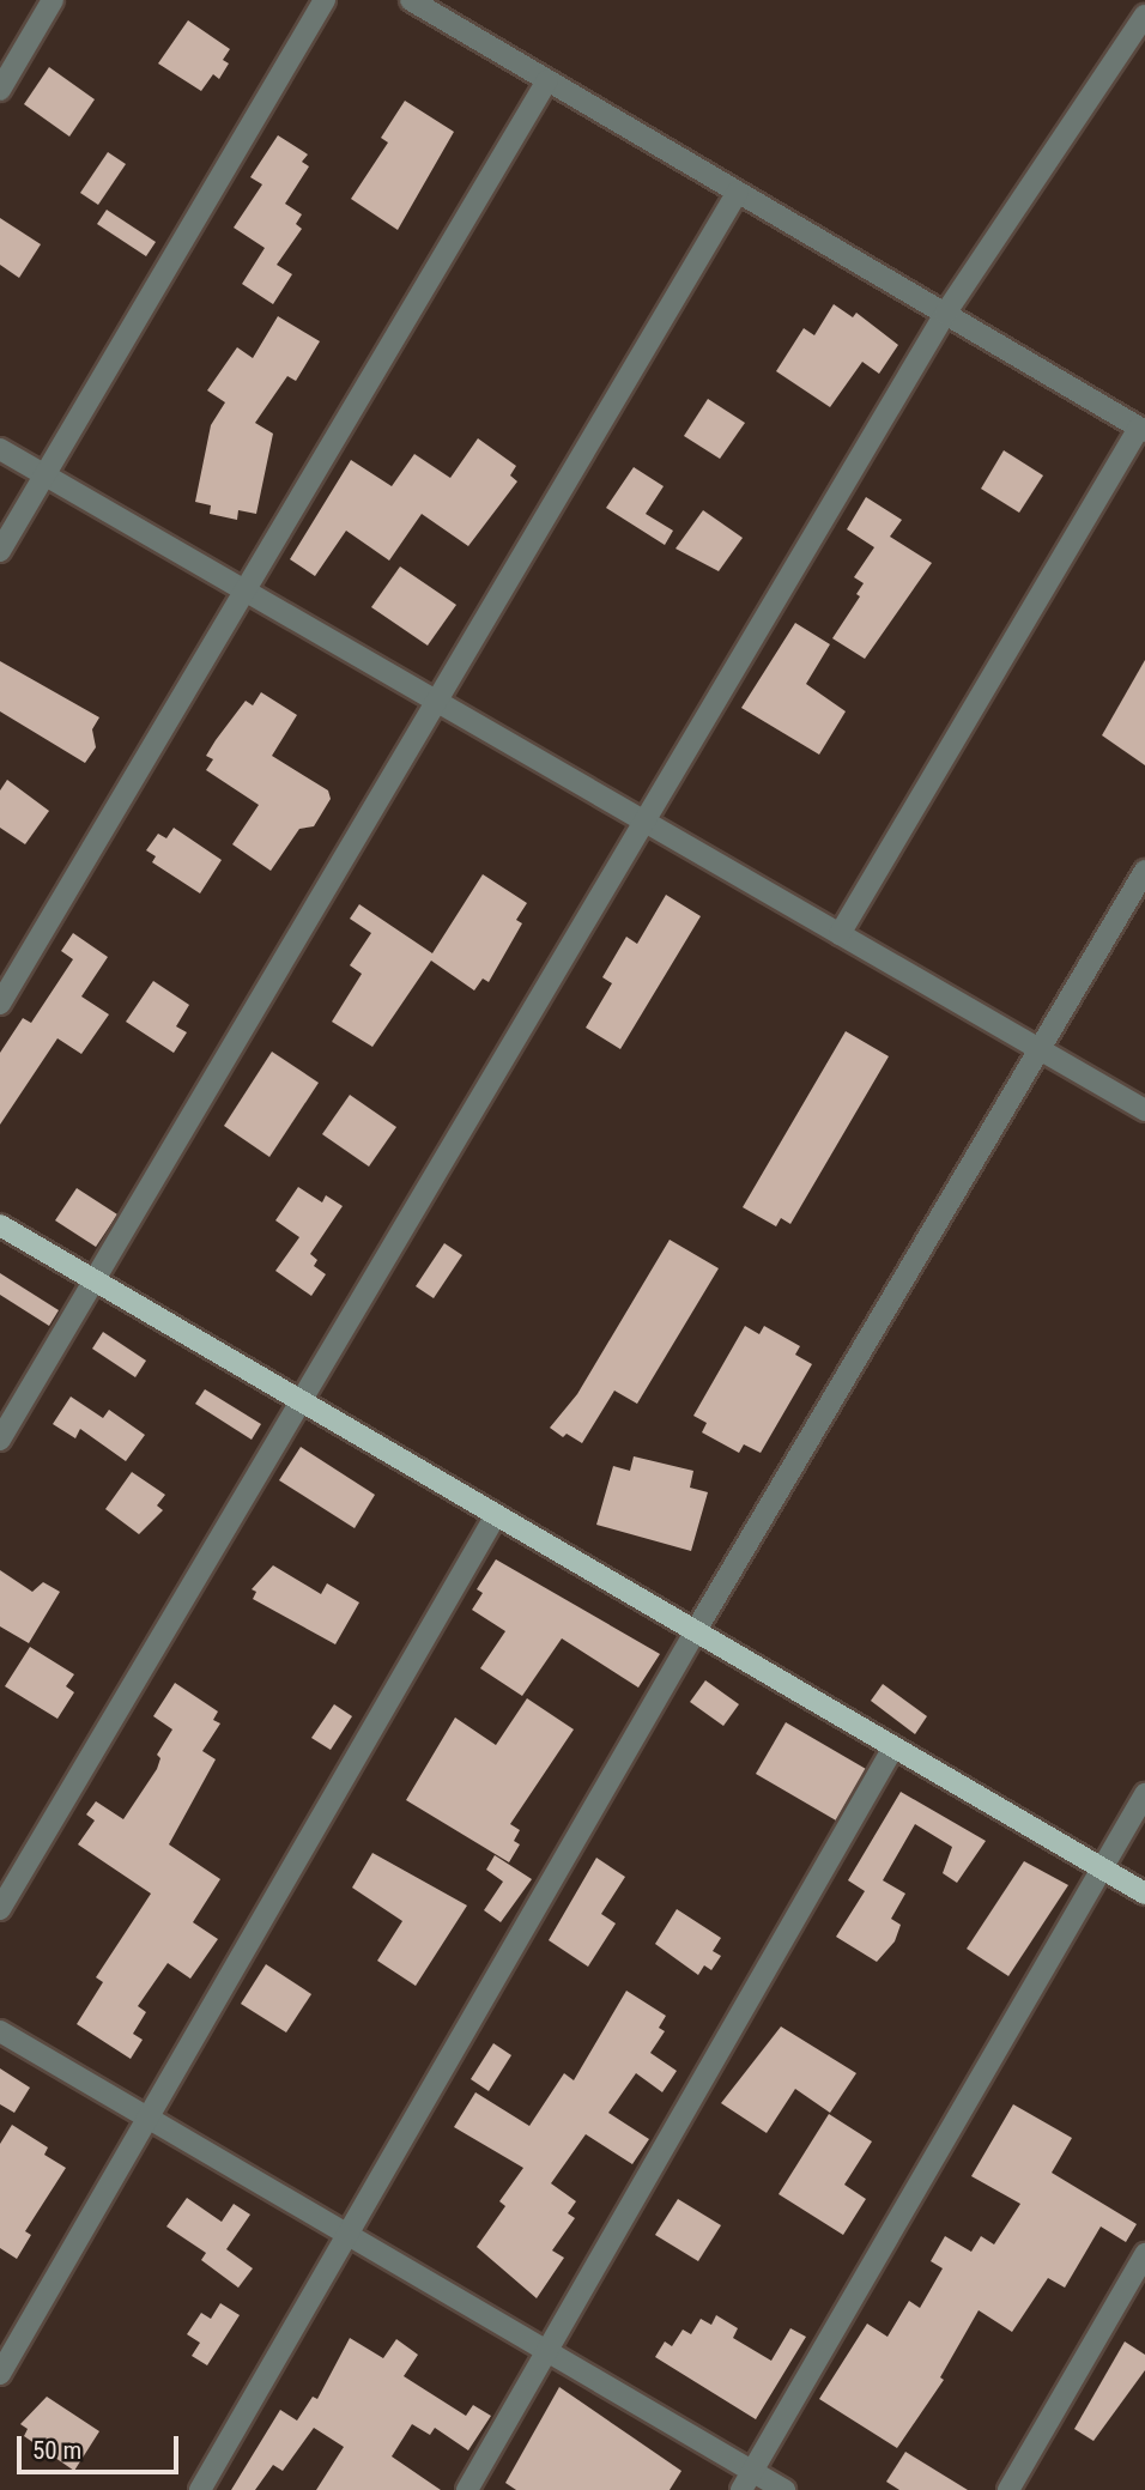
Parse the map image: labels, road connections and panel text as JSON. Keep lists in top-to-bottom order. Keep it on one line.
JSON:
{"scale_bar":"50 m"}
